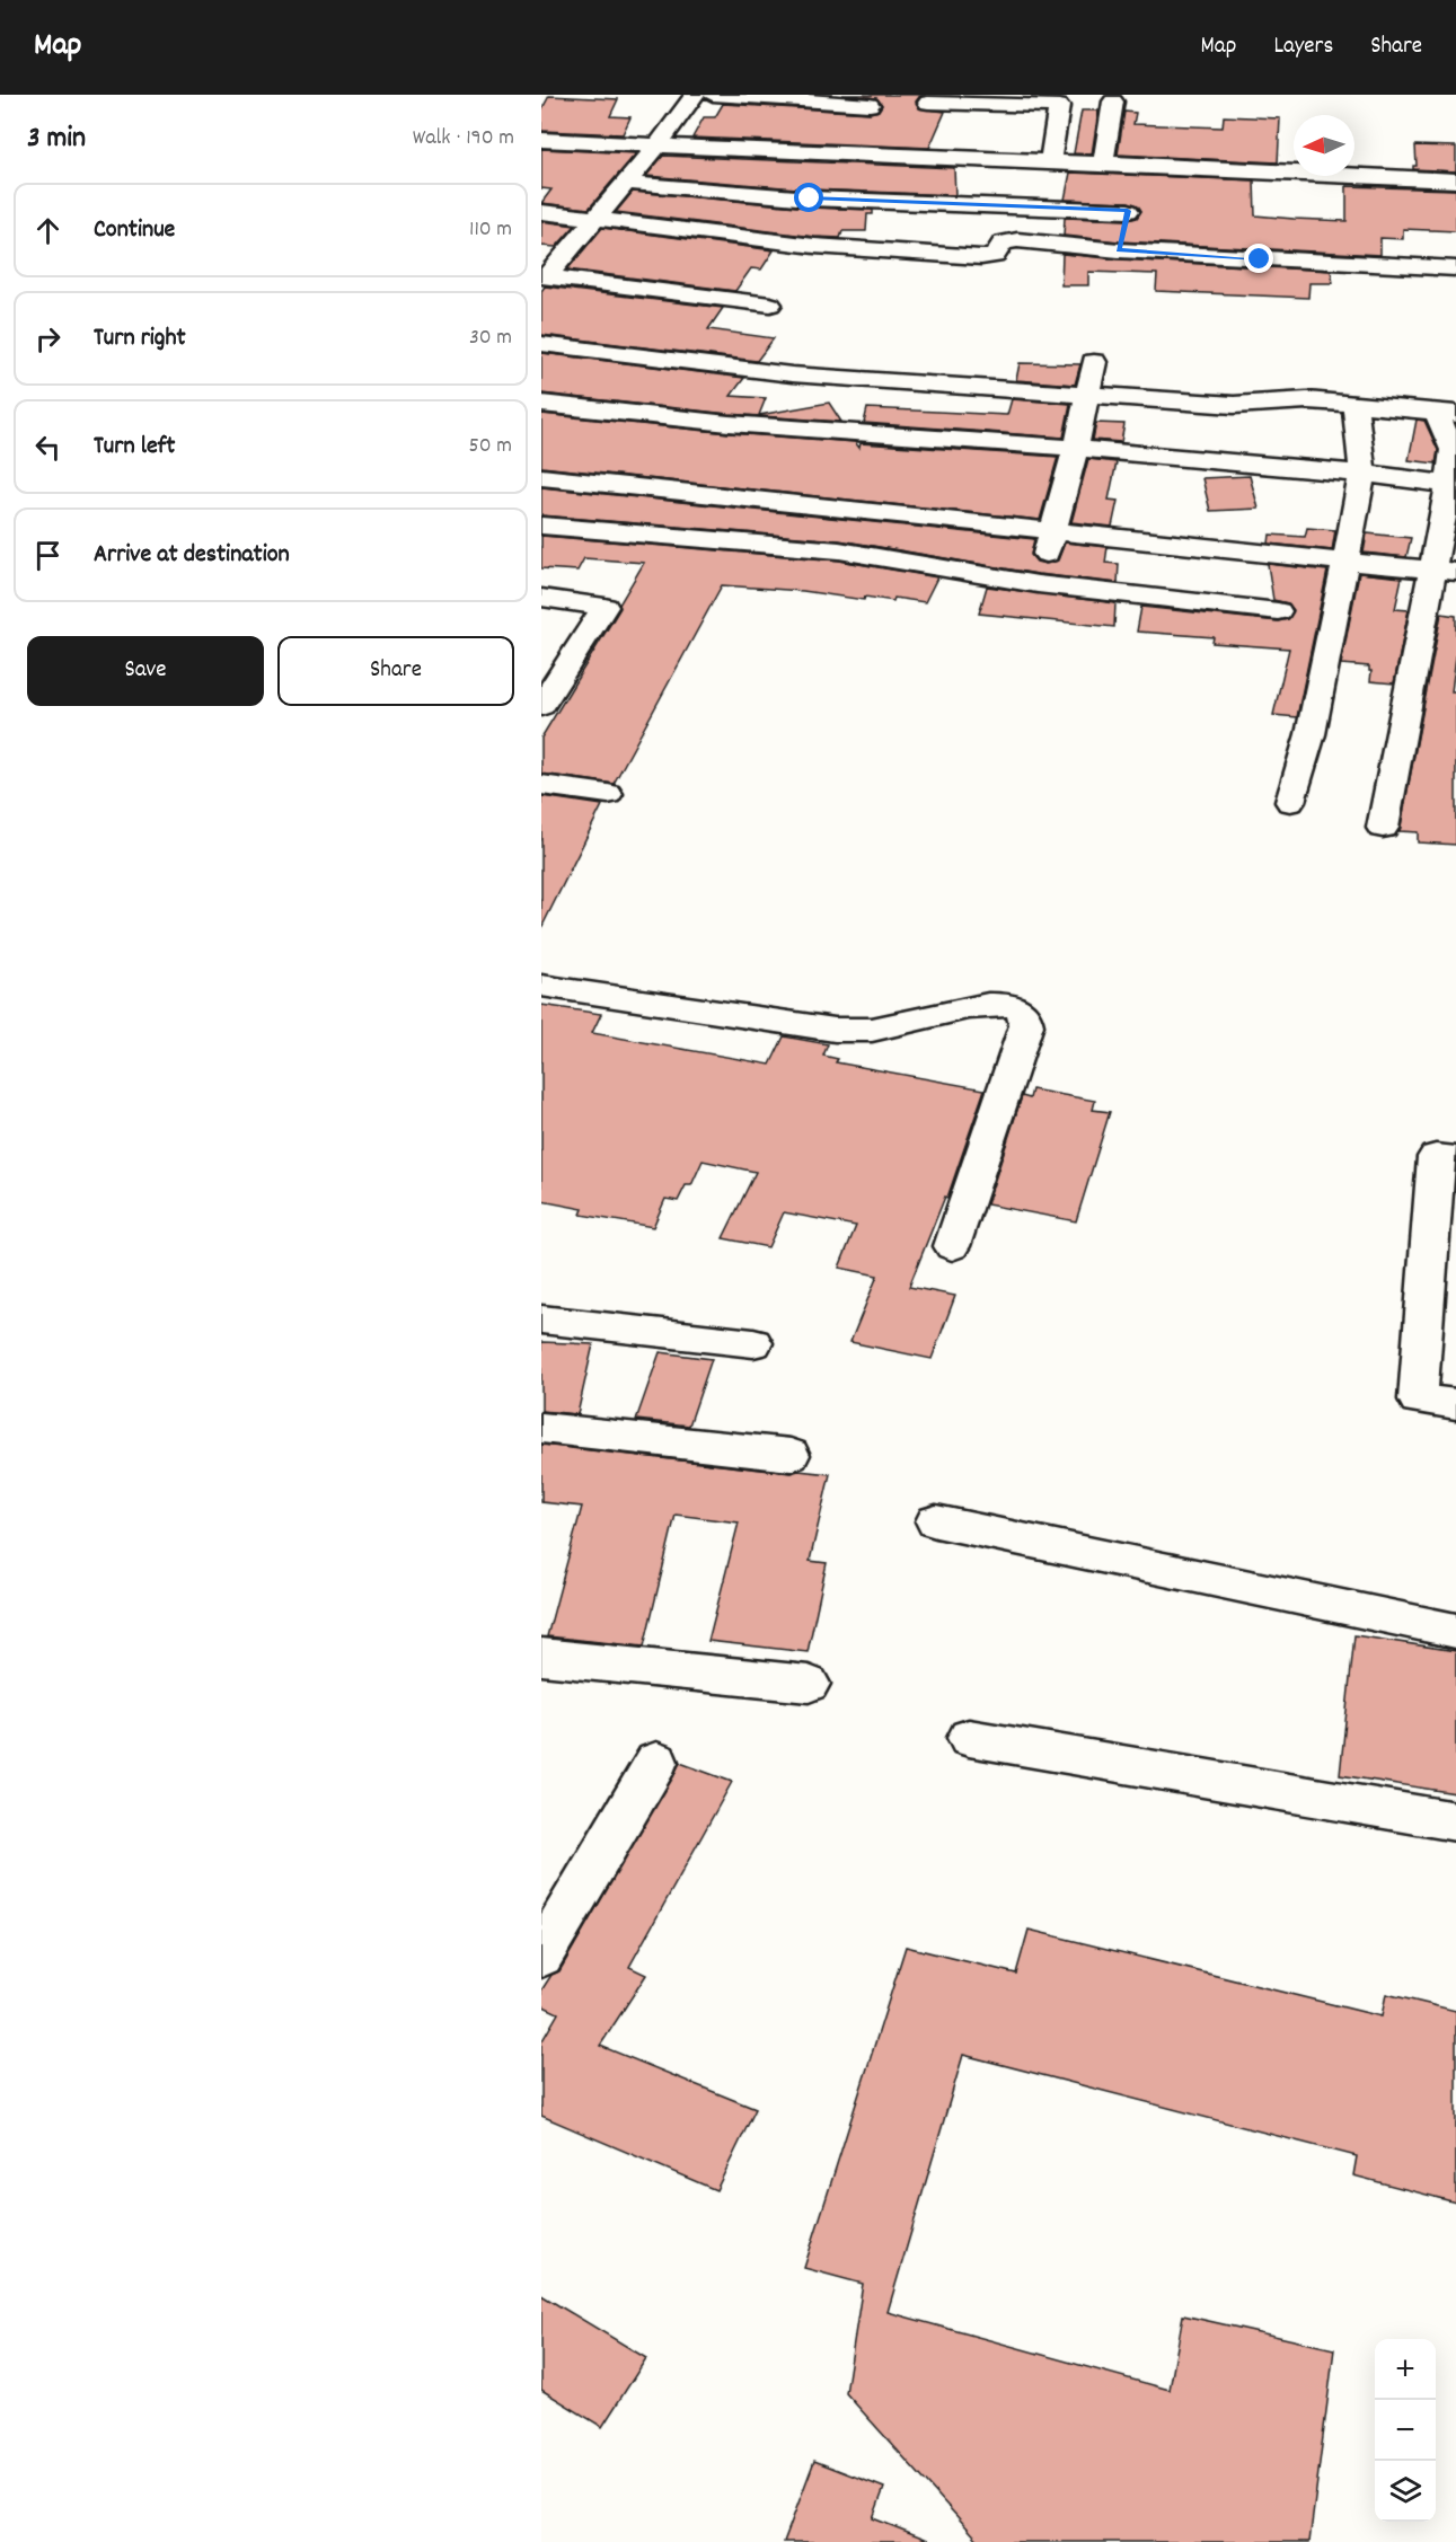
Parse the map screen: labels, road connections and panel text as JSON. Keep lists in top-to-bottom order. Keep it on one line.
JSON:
{"north":"left","page":{"header":"Map","nav":["Map","Layers","Share"],"heading":["3 min","Walk · 190 m"],"list":[["Continue","110 m"],["Turn right","30 m"],["Turn left","50 m"],"Arrive at destination"],"buttons":["Save","Share"],"map_buttons":["+","−"]}}
